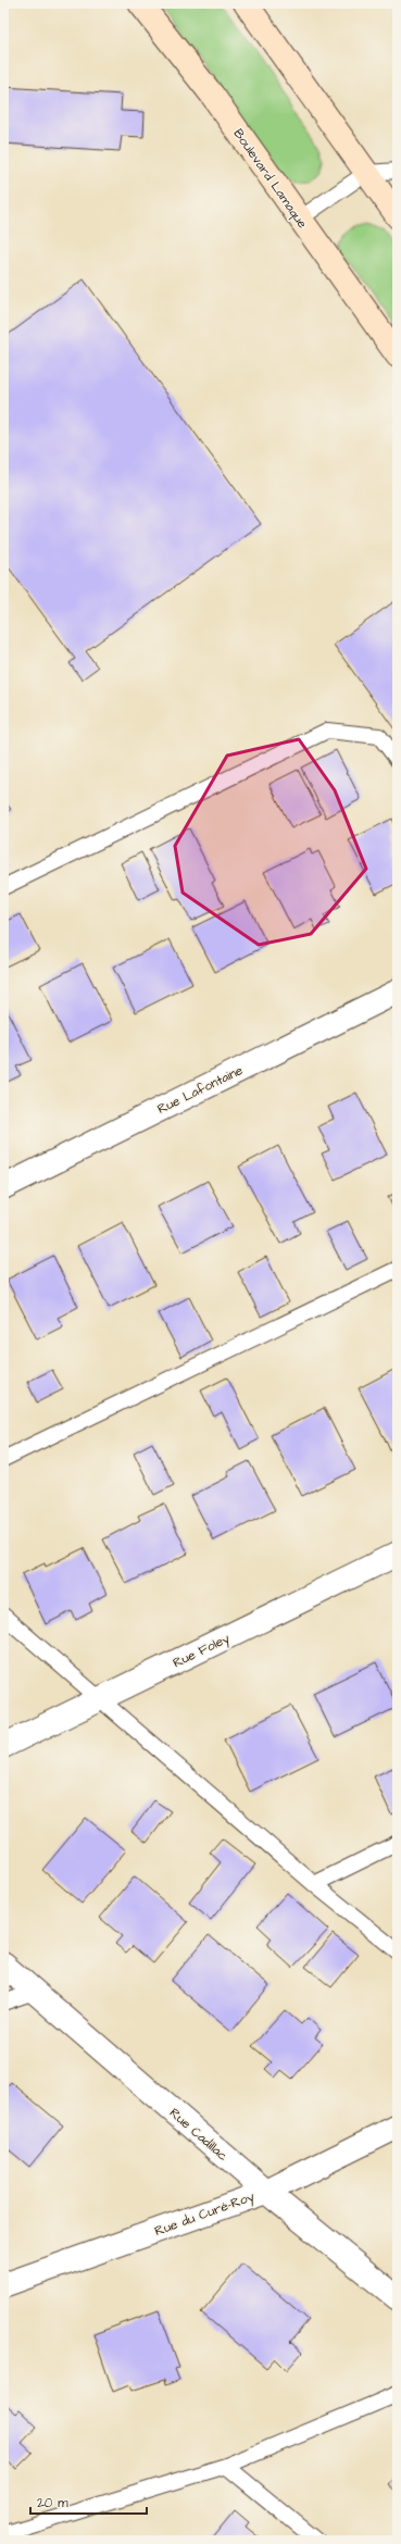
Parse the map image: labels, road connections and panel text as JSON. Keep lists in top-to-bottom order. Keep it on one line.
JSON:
{"streets":{"street":["Boulevard Lamaque","Rue Lafontaine","Rue Foley","Rue Cadillac","Rue du Curé-Roy"]},"crossings":[["Rue Cadillac","Rue du Curé-Roy"]],"scale_bar":"20 m"}
